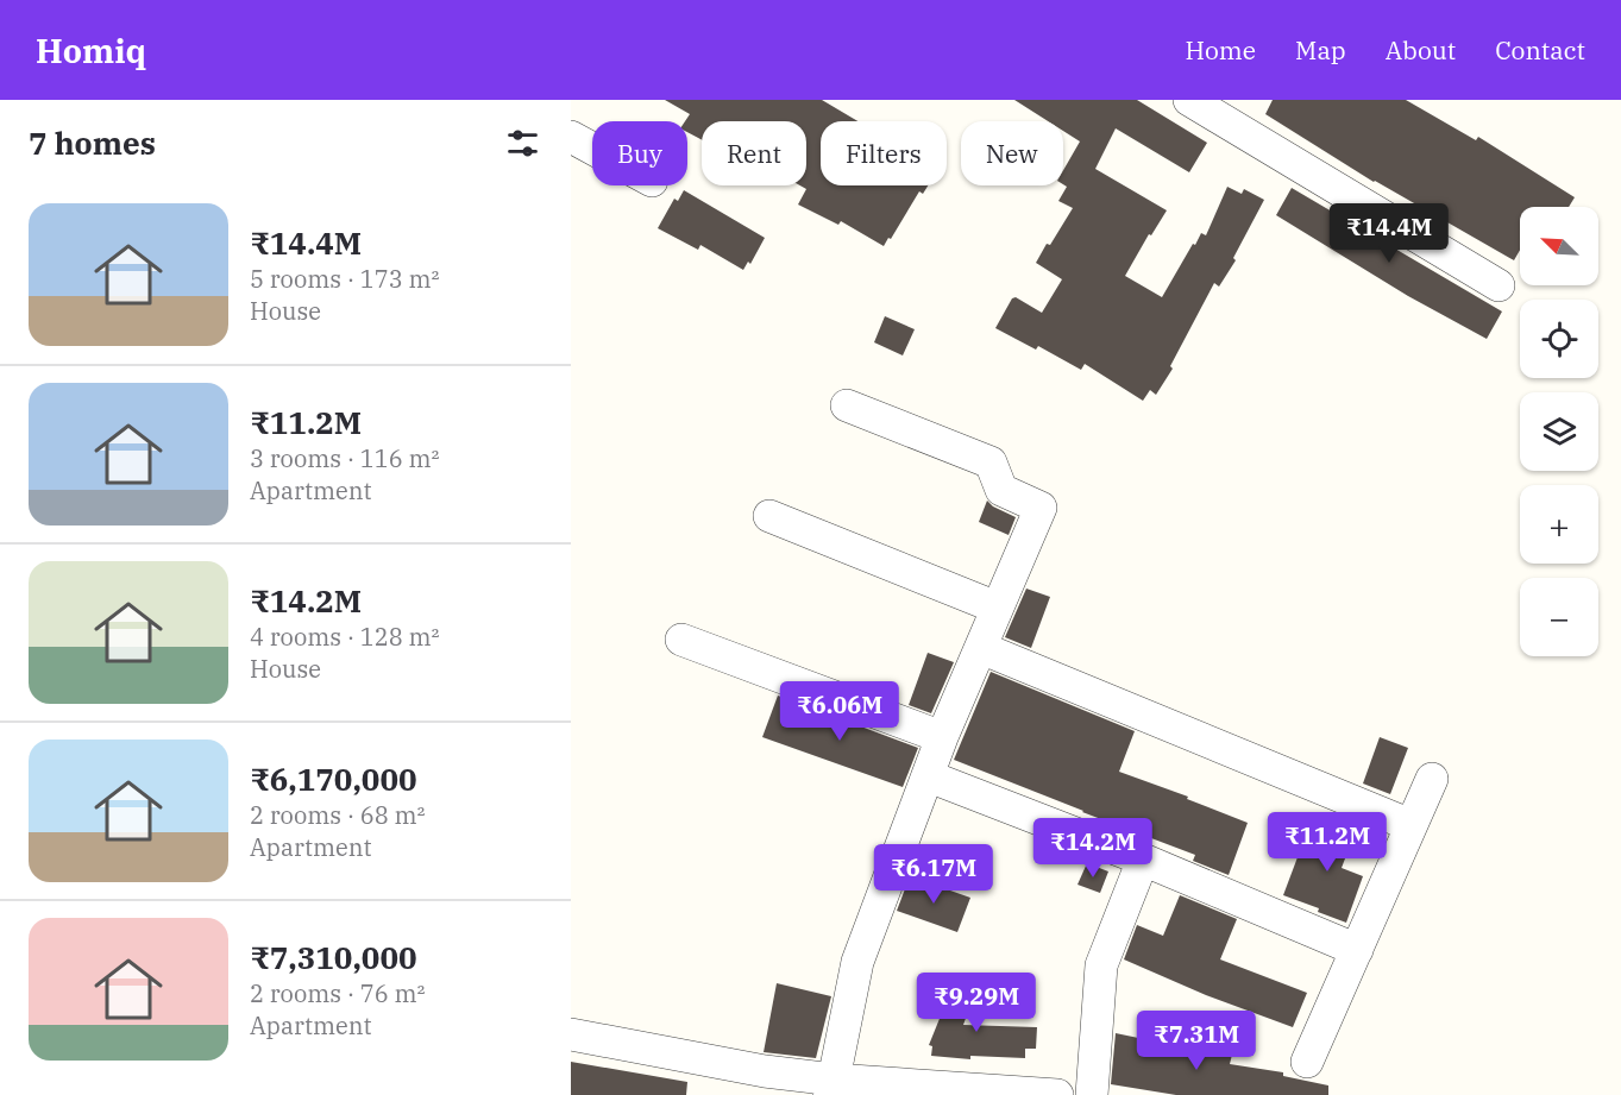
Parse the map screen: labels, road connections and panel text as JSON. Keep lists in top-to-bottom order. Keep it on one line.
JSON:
{"north":"top left","page":{"header":"Homiq","nav":["Home","Map","About","Contact"],"heading":"7 homes","chip":["Buy","Rent","Filters","New"],"list":[{"name":"₹14.4M","note":"5 rooms · 173 m² · House"},{"name":"₹11.2M","note":"3 rooms · 116 m² · Apartment"},{"name":"₹14.2M","note":"4 rooms · 128 m² · House"},{"name":"₹6,170,000","note":"2 rooms · 68 m² · Apartment"},{"name":"₹7,310,000","note":"2 rooms · 76 m² · Apartment"}],"price":["₹14.4M","₹6.06M","₹11.2M","₹14.2M","₹6.17M","₹9.29M","₹7.31M"],"map_buttons":["+","−"]}}
